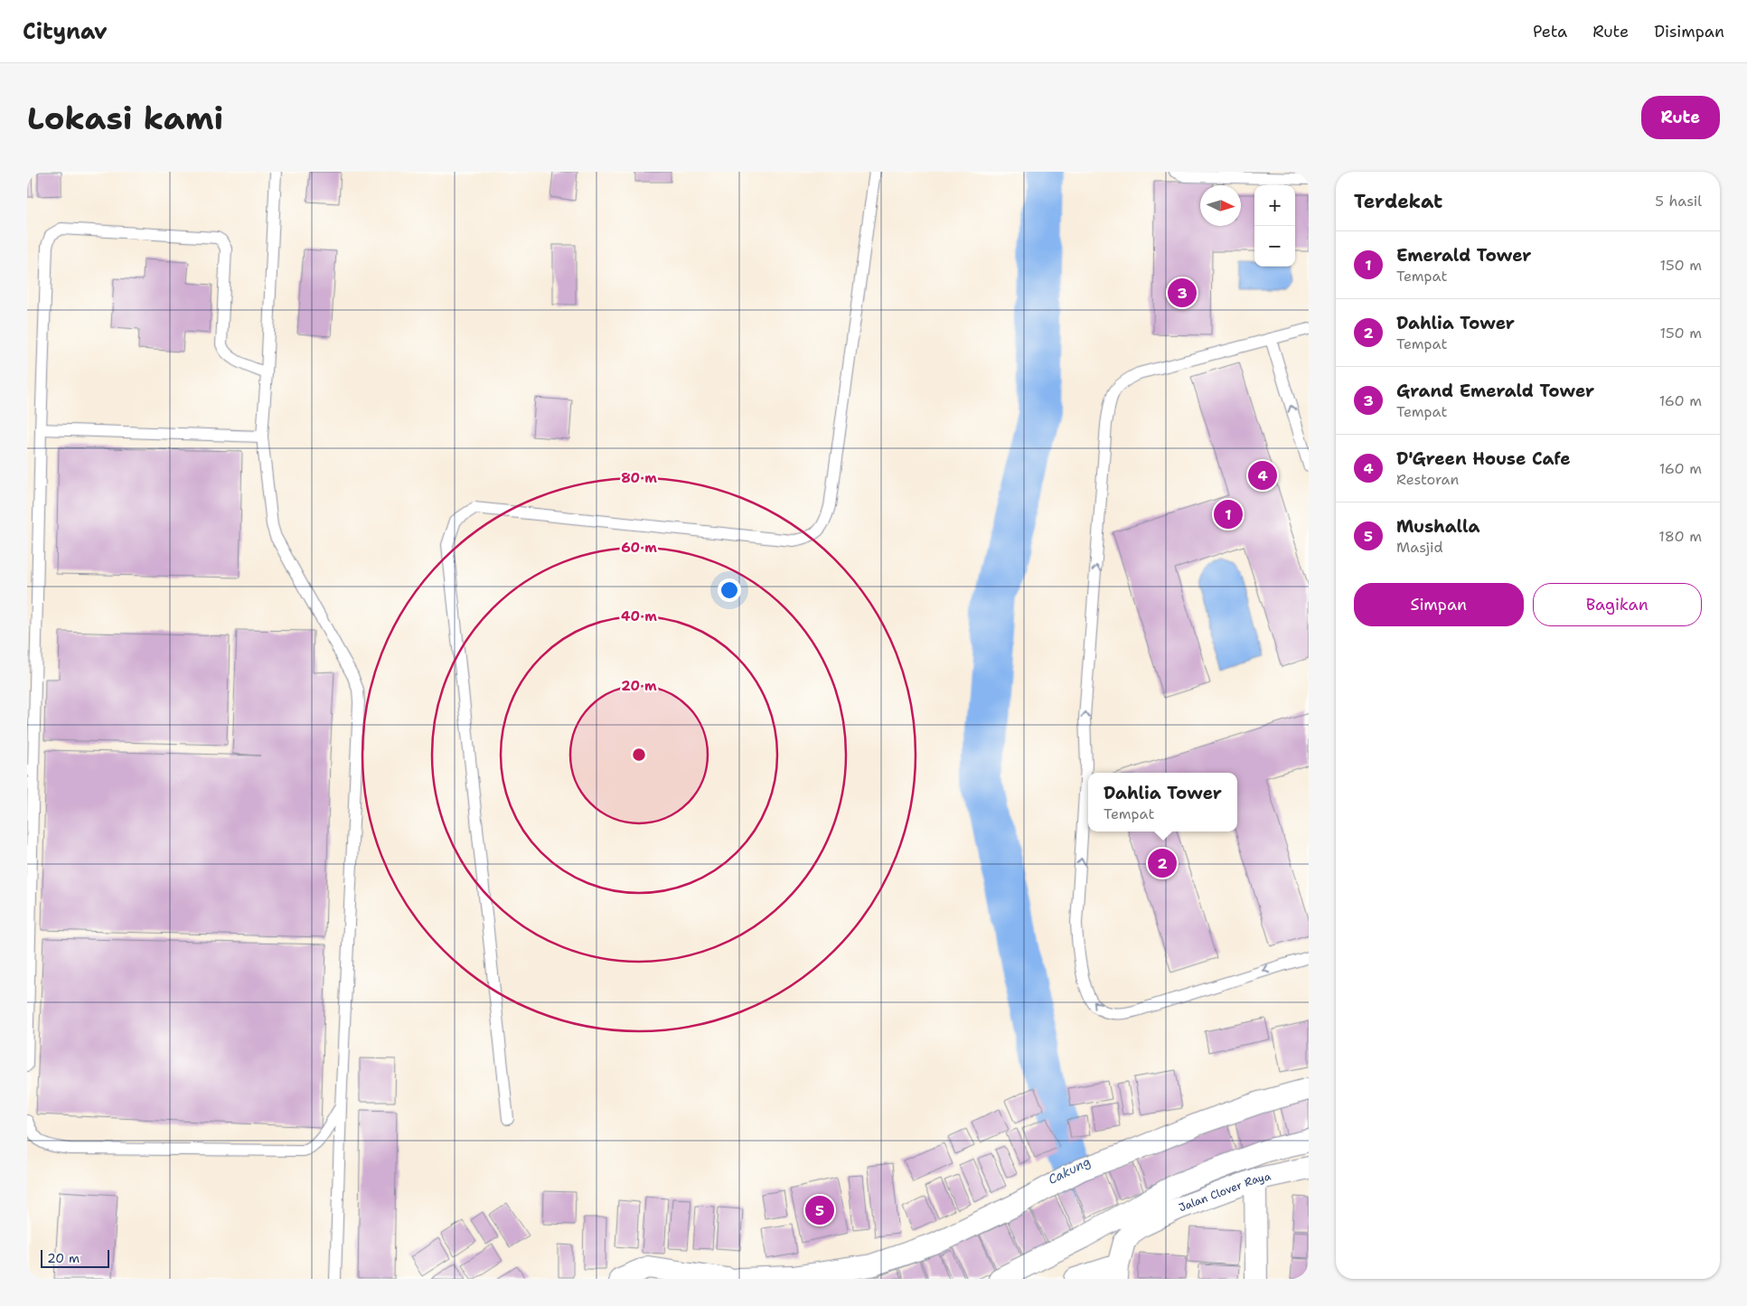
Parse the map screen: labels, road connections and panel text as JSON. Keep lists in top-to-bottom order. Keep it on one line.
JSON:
{"streets":{"street":["Jalan Clover Raya"]},"water":["Cakung"],"scale_bar":"20 m","north":"right","page":{"header":"Citynav","nav":["Peta","Rute","Disimpan"],"buttons":["Rute",["Simpan","Bagikan"]],"title":"Lokasi kami","heading":["Terdekat","5 hasil"],"map_buttons":["+","−"],"list":[{"mark":"1","name":"Emerald Tower","note":"Tempat","value":"150 m"},{"mark":"2","name":"Dahlia Tower","note":"Tempat","value":"150 m"},{"mark":"3","name":"Grand Emerald Tower","note":"Tempat","value":"160 m"},{"mark":"4","name":"D'Green House Cafe","note":"Restoran","value":"160 m"},{"mark":"5","name":"Mushalla","note":"Masjid","value":"180 m"}],"pins":["3","4","1","2","5"],"popup":["Dahlia Tower","Tempat"],"scale":"20 m"},"rings":["80 m","60 m","40 m","20 m"]}
